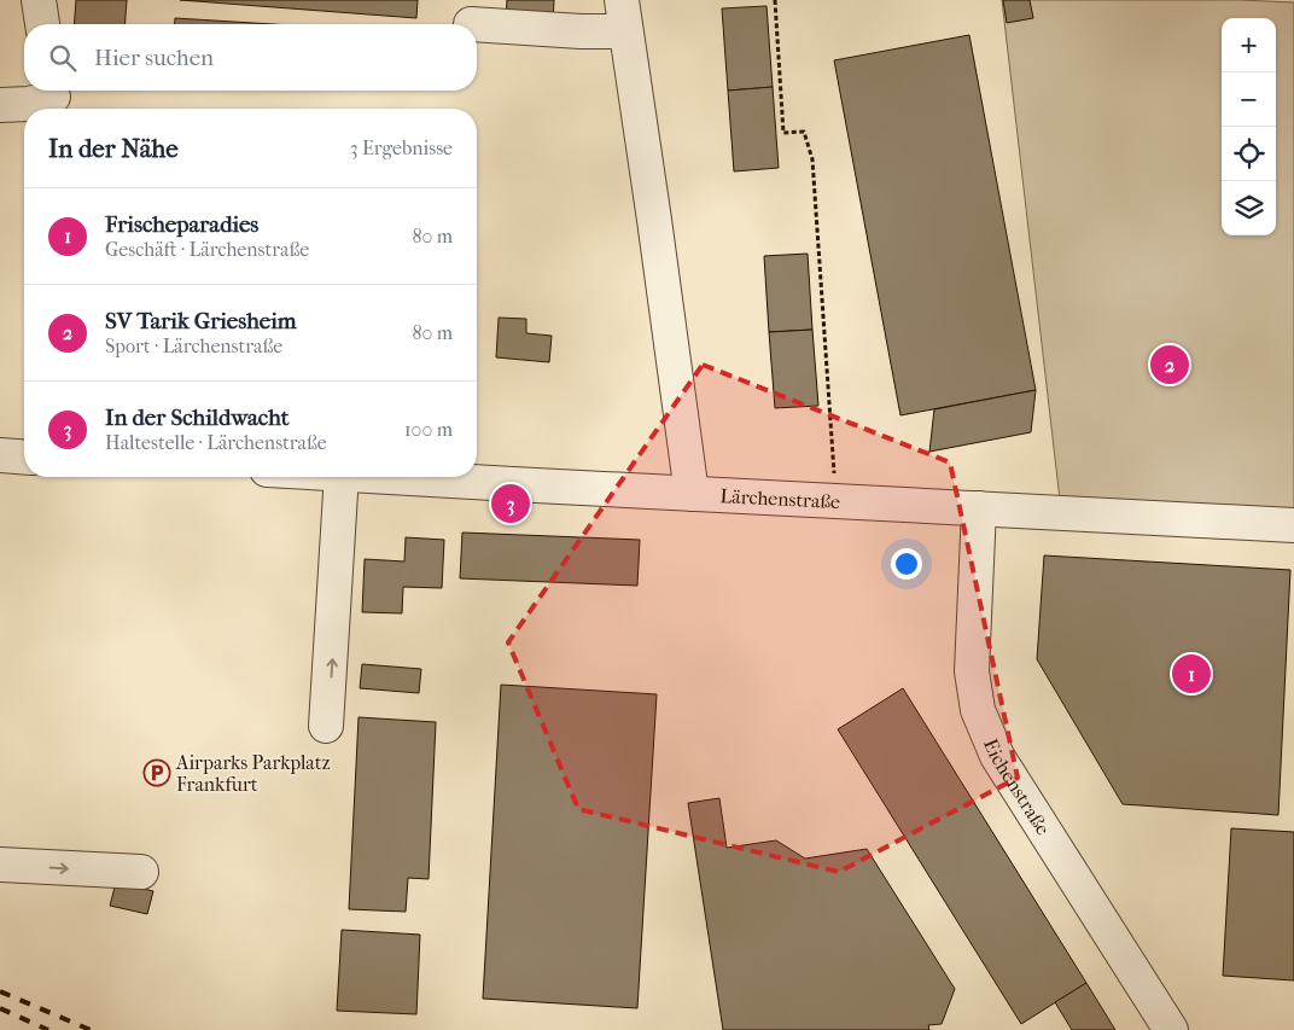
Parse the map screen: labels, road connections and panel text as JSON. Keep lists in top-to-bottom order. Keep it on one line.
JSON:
{"streets":{"street":["Lärchenstraße","Eichenstraße"]},"crossings":[["Lärchenstraße","Eichenstraße"]],"places":{"parking":["Airparks Parkplatz Frankfurt"]},"page":{"map_buttons":["+","−"],"search":"Hier suchen","heading":["In der Nähe","3 Ergebnisse"],"list":[{"mark":"1","name":"Frischeparadies","note":"Geschäft · Lärchenstraße","value":"80 m"},{"mark":"2","name":"SV Tarik Griesheim","note":"Sport · Lärchenstraße","value":"80 m"},{"mark":"3","name":"In der Schildwacht","note":"Haltestelle · Lärchenstraße","value":"100 m"}],"pins":["2","3","1"]}}
